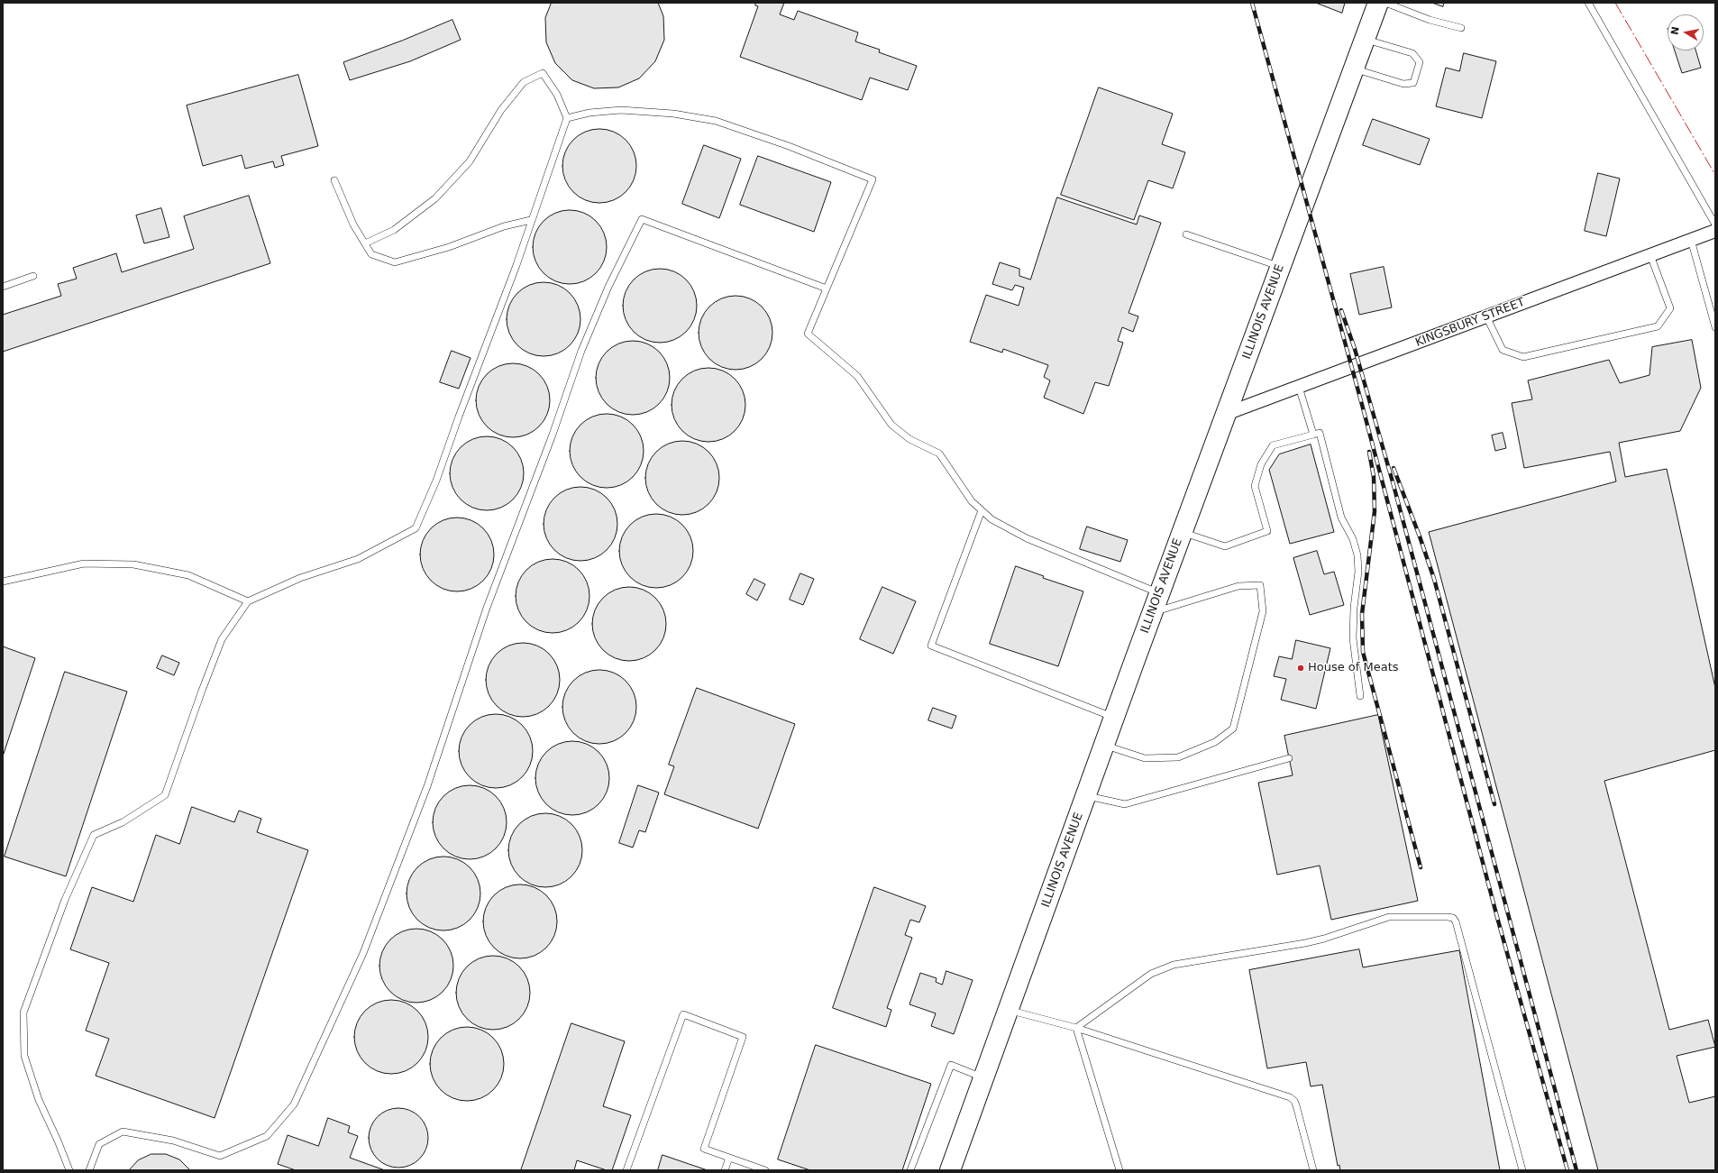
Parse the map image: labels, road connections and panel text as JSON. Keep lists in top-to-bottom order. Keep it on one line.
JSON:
{"streets":{"main road":["ILLINOIS AVENUE"],"street":["KINGSBURY STREET"]},"crossings":[["ILLINOIS AVENUE","KINGSBURY STREET"]],"places":["House of Meats"],"north":"left"}
